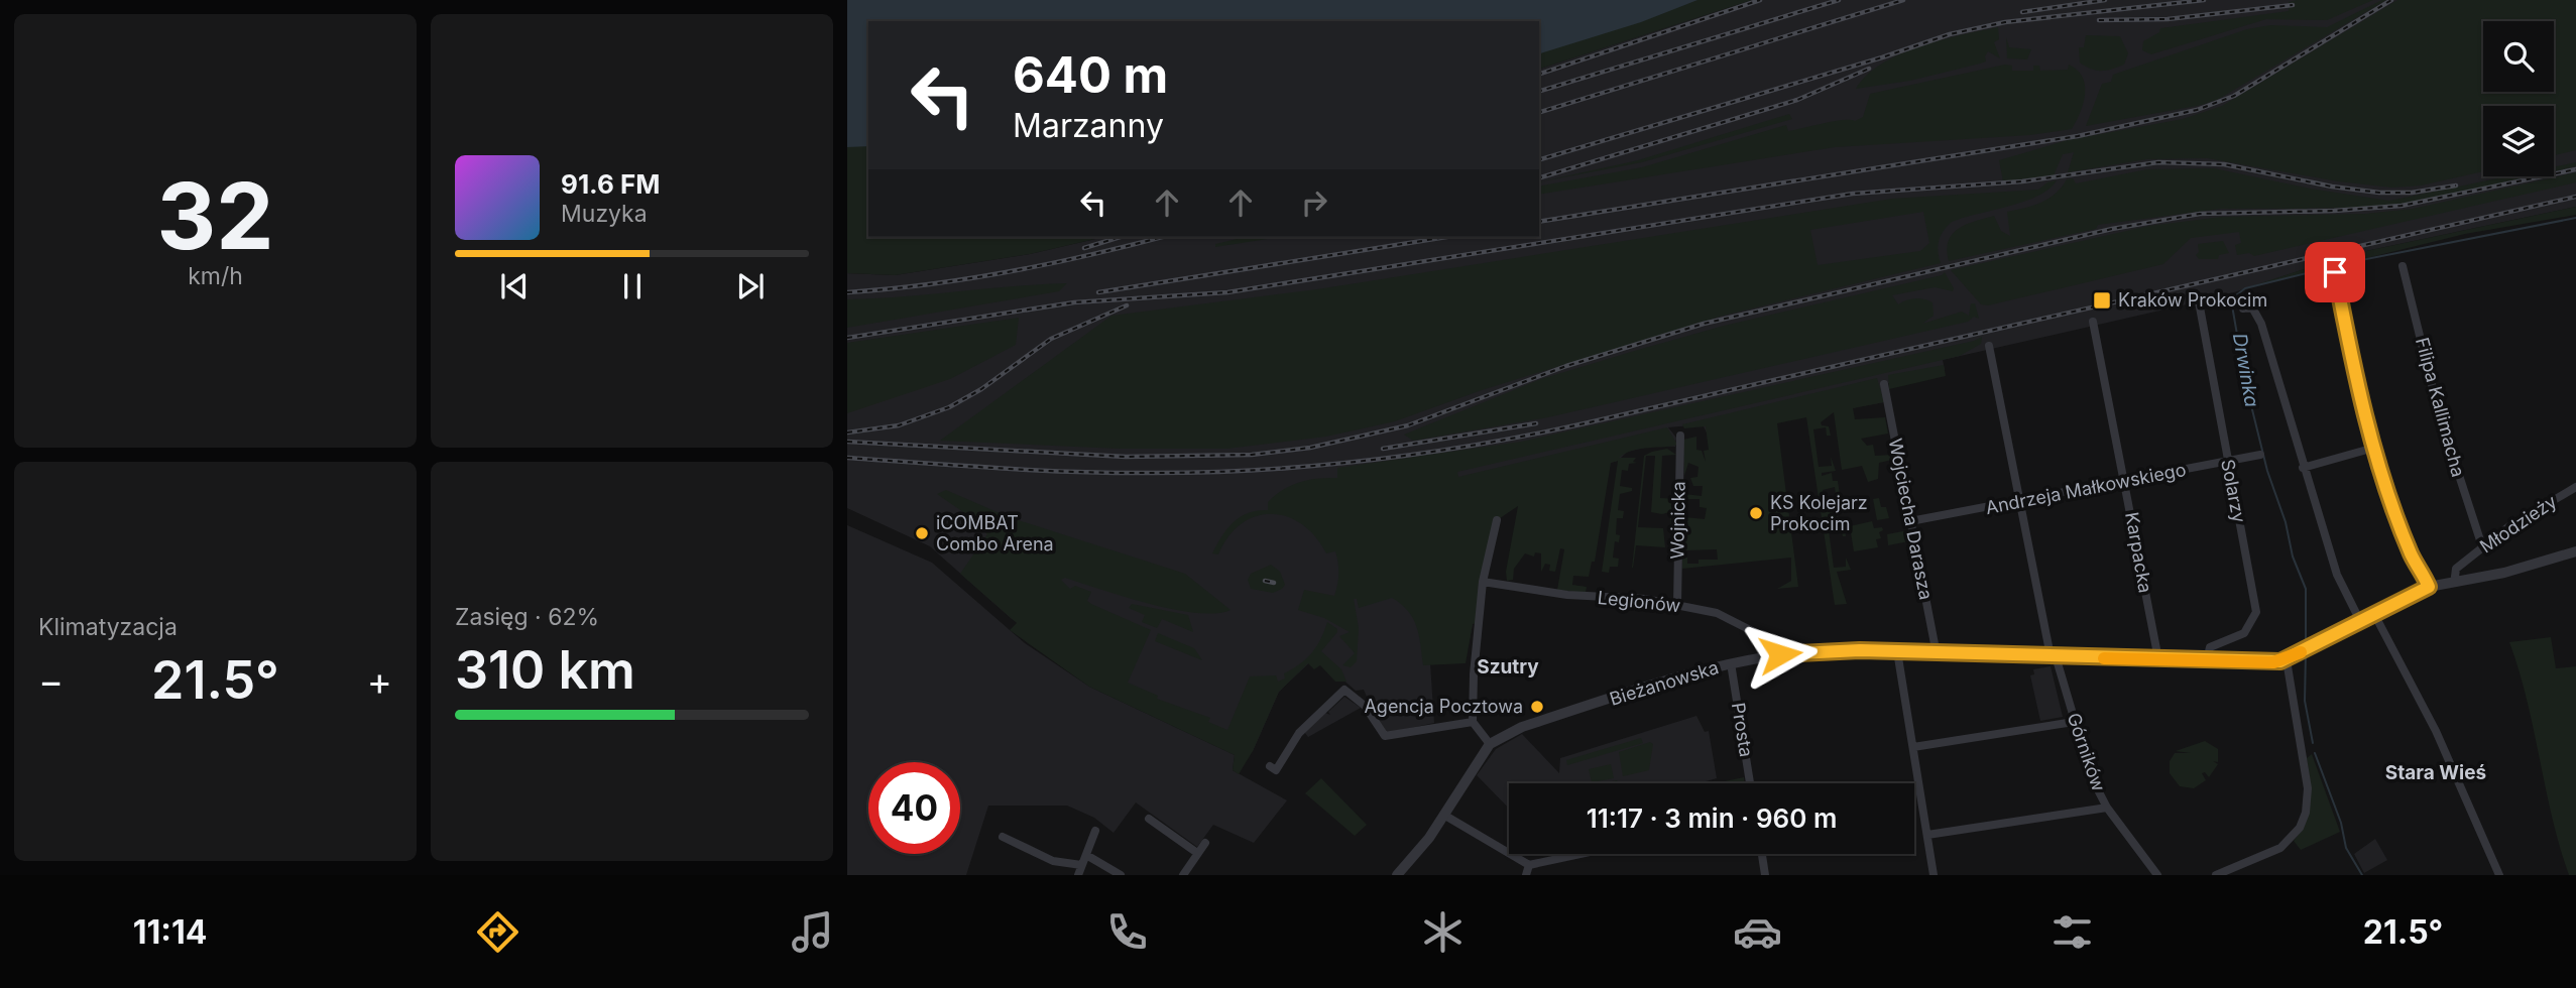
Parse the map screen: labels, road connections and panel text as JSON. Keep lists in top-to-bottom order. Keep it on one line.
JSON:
{"streets":{"street":["Filipa Kallimacha","Andrzeja Małkowskiego","Solarzy","Wojciecha Darasza","Wojnicka","Młodzieży","Karpacka","Legionów","Bieżanowska","Prosta","Górników"]},"crossings":[["Filipa Kallimacha","Młodzieży"],["Andrzeja Małkowskiego","Solarzy"],["Andrzeja Małkowskiego","Wojciecha Darasza"],["Andrzeja Małkowskiego","Karpacka"],["Andrzeja Małkowskiego","Górników"],["Solarzy","Bieżanowska"],["Wojciecha Darasza","Bieżanowska"],["Wojnicka","Legionów"],["Młodzieży","Bieżanowska"],["Karpacka","Bieżanowska"],["Legionów","Bieżanowska"],["Bieżanowska","Prosta"],["Bieżanowska","Górników"]],"districts":["Szutry","Stara Wieś"],"water":["Drwinka"],"places":{"transit":["Kraków Prokocim"],"other":["KS Kolejarz Prokocim","iCOMBAT Combo Arena","Agencja Pocztowa"]},"page":{"tile":[["32","km/h"],"Klimatyzacja",["Zasięg · 62%","310 km"]],"turn":["640 m","Marzanny"],"song":["91.6 FM","Muzyka"],"heat":["−","21.5°","+"],"limit":"40","trip":"11:17 · 3 min · 960 m","tabs":["11:14","21.5°"]}}
